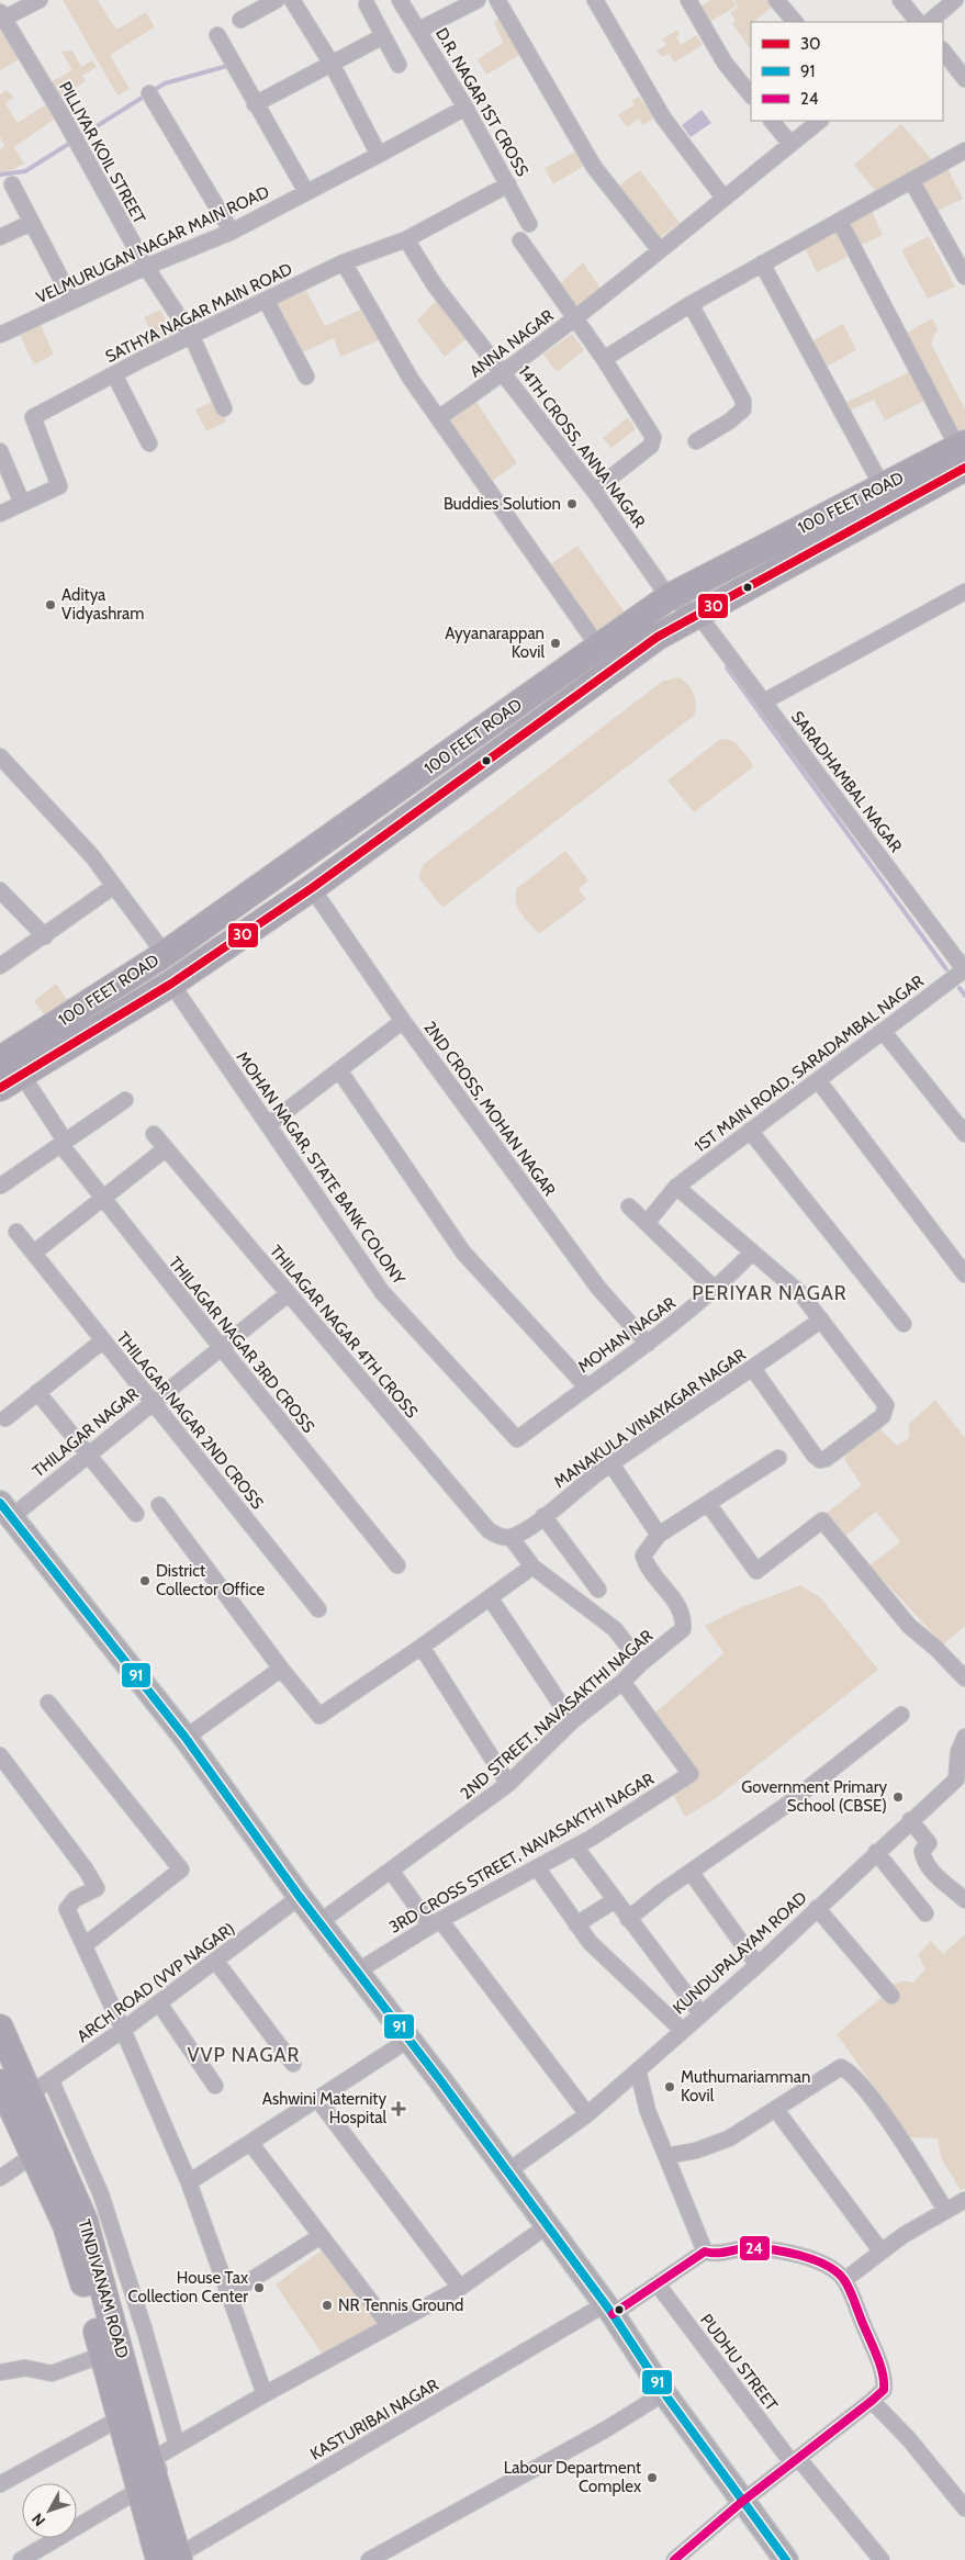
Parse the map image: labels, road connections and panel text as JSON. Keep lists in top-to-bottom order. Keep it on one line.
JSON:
{"streets":{"highway":["100 FEET ROAD","TINDIVANAM ROAD"],"street":["D.R. NAGAR 1ST CROSS","PILLIYAR KOIL STREET","VELMURUGAN NAGAR MAIN ROAD","SATHYA NAGAR MAIN ROAD","ANNA NAGAR","14TH CROSS, ANNA NAGAR","SARADHAMBAL NAGAR","1ST MAIN ROAD, SARADAMBAL NAGAR","2ND CROSS, MOHAN NAGAR","MOHAN NAGAR, STATE BANK COLONY","THILAGAR NAGAR 4TH CROSS","MOHAN NAGAR","THILAGAR NAGAR 3RD CROSS","MANAKULA VINAYAGAR NAGAR","THILAGAR NAGAR 2ND CROSS","THILAGAR NAGAR","2ND STREET, NAVASAKTHI NAGAR","3RD CROSS STREET, NAVASAKTHI NAGAR","KUNDUPALAYAM ROAD","ARCH ROAD (VVP NAGAR)","PUDHU STREET","KASTURIBAI NAGAR"]},"crossings":[["D.R. NAGAR 1ST CROSS","VELMURUGAN NAGAR MAIN ROAD"],["D.R. NAGAR 1ST CROSS","SATHYA NAGAR MAIN ROAD"],["PILLIYAR KOIL STREET","VELMURUGAN NAGAR MAIN ROAD"],["PILLIYAR KOIL STREET","SATHYA NAGAR MAIN ROAD"],["SATHYA NAGAR MAIN ROAD","14TH CROSS, ANNA NAGAR"],["ANNA NAGAR","14TH CROSS, ANNA NAGAR"],["14TH CROSS, ANNA NAGAR","100 FEET ROAD"],["100 FEET ROAD","SARADHAMBAL NAGAR"],["100 FEET ROAD","2ND CROSS, MOHAN NAGAR"],["100 FEET ROAD","MOHAN NAGAR, STATE BANK COLONY"],["100 FEET ROAD","THILAGAR NAGAR 3RD CROSS"],["SARADHAMBAL NAGAR","1ST MAIN ROAD, SARADAMBAL NAGAR"],["2ND CROSS, MOHAN NAGAR","MOHAN NAGAR"],["MOHAN NAGAR, STATE BANK COLONY","MOHAN NAGAR"],["THILAGAR NAGAR 4TH CROSS","MANAKULA VINAYAGAR NAGAR"],["THILAGAR NAGAR 4TH CROSS","THILAGAR NAGAR"],["THILAGAR NAGAR 4TH CROSS","2ND STREET, NAVASAKTHI NAGAR"],["THILAGAR NAGAR 3RD CROSS","THILAGAR NAGAR"],["THILAGAR NAGAR 2ND CROSS","THILAGAR NAGAR"],["2ND STREET, NAVASAKTHI NAGAR","3RD CROSS STREET, NAVASAKTHI NAGAR"],["ARCH ROAD (VVP NAGAR)","TINDIVANAM ROAD"],["TINDIVANAM ROAD","KASTURIBAI NAGAR"],["PUDHU STREET","KASTURIBAI NAGAR"]],"districts":["PERIYAR NAGAR","VVP NAGAR"],"places":{"other":["Buddies Solution","Aditya Vidyashram","Ayyanarappan Kovil","District Collector Office","Government Primary School (CBSE)","Muthumariamman Kovil","House Tax Collection Center","NR Tennis Ground","Labour Department Complex"],"health":["Ashwini Maternity Hospital"]},"lines":["transit line 30","transit line 91","transit line 24"],"legend":["30","91","24"],"north":"bottom left"}
